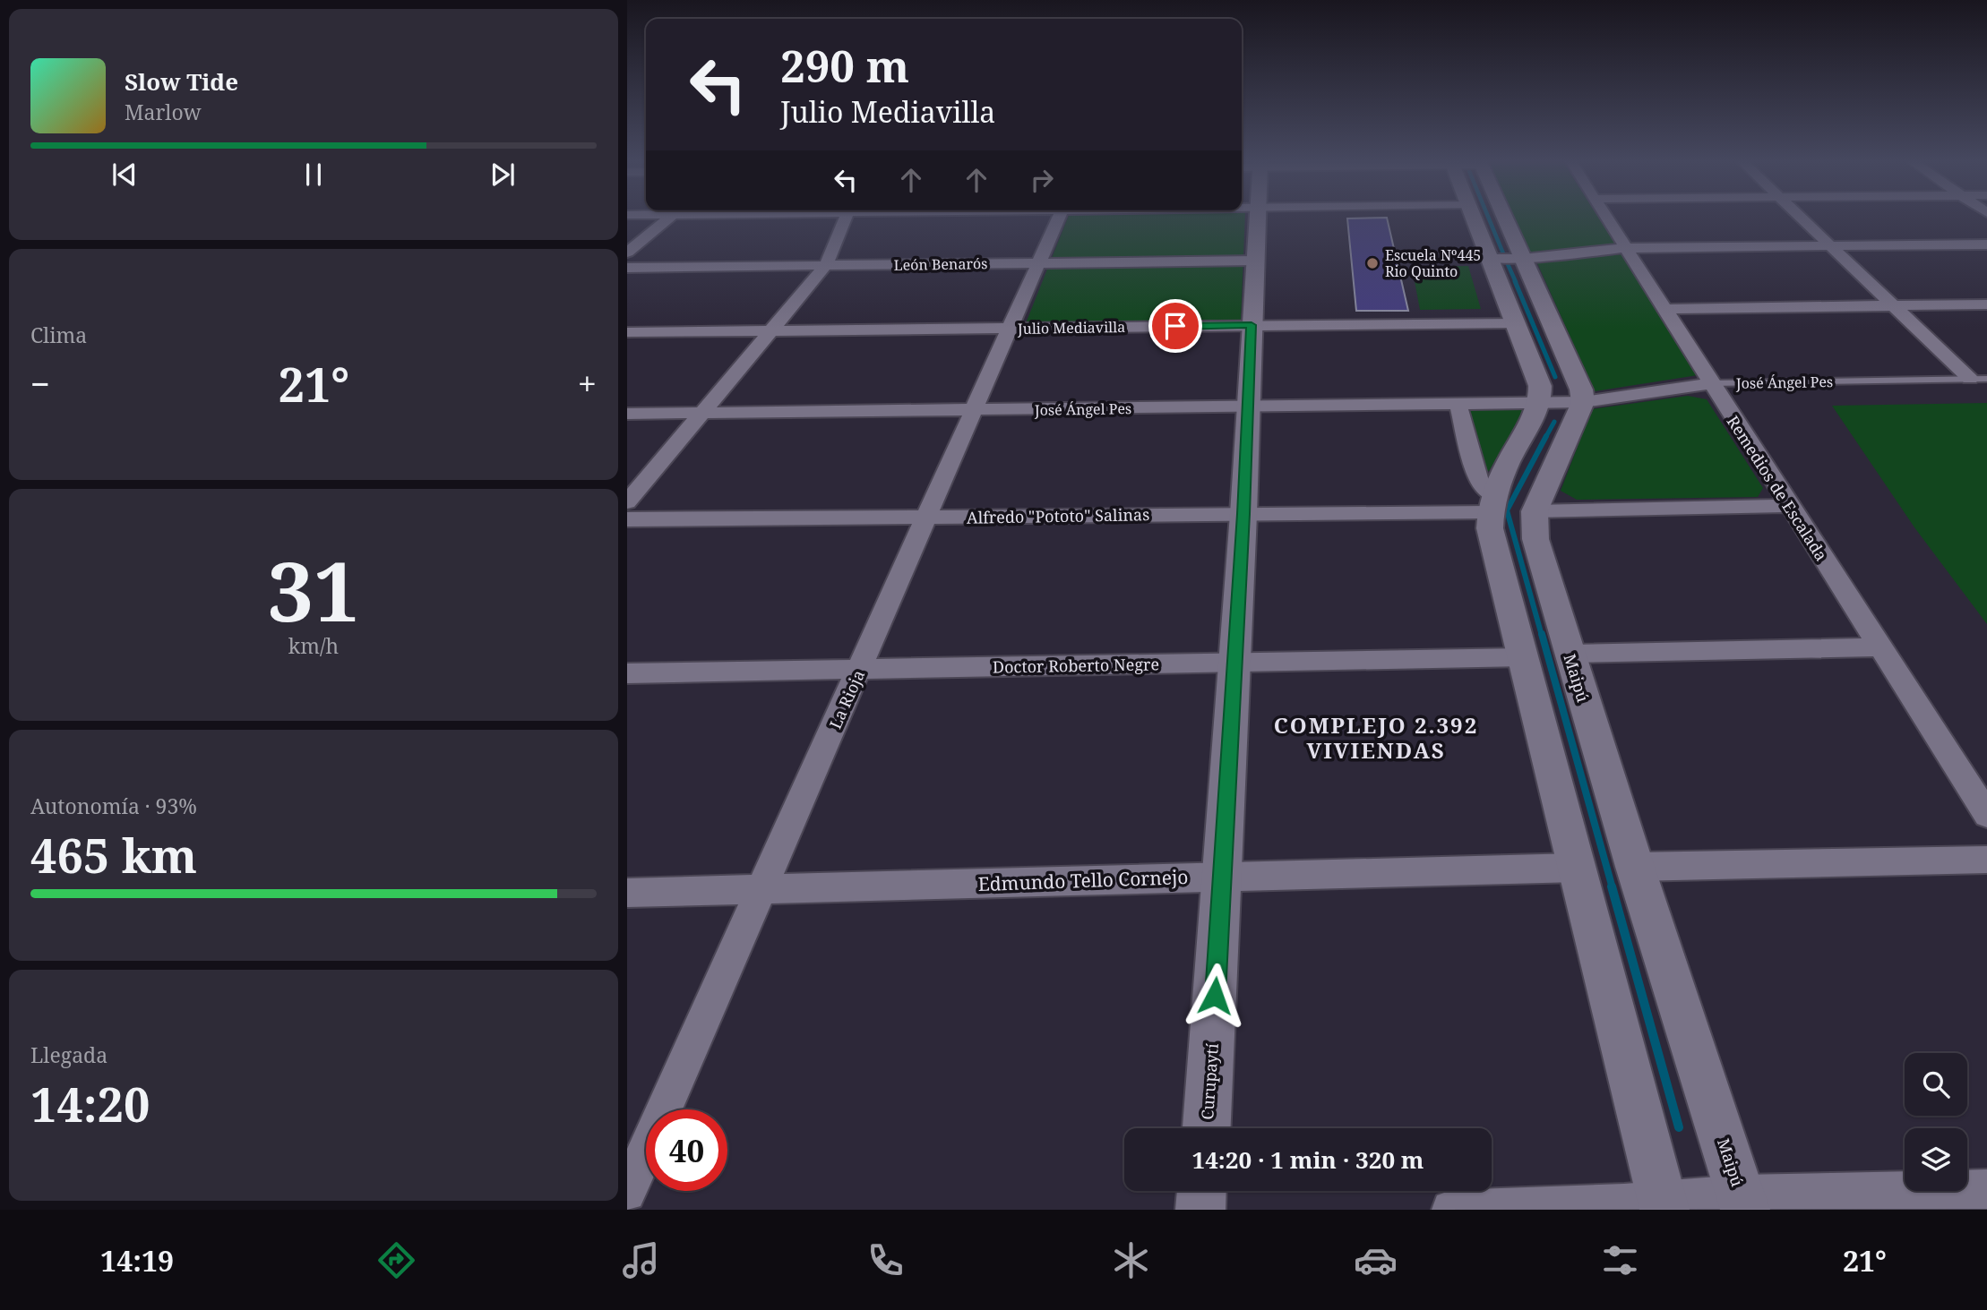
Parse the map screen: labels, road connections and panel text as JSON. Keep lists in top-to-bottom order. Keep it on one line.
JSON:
{"streets":{"street":["León Benarós","Julio Mediavilla","José Ángel Pes","Remedios de Escalada","Alfredo \"Pototo\" Salinas","Doctor Roberto Negre","Maipú","La Rioja","Edmundo Tello Cornejo","Curupaytí"]},"crossings":[["León Benarós","La Rioja"],["León Benarós","Curupaytí"],["Julio Mediavilla","La Rioja"],["Julio Mediavilla","Curupaytí"],["José Ángel Pes","Remedios de Escalada"],["José Ángel Pes","Maipú"],["José Ángel Pes","La Rioja"],["José Ángel Pes","Curupaytí"],["Alfredo \"Pototo\" Salinas","La Rioja"],["Alfredo \"Pototo\" Salinas","Curupaytí"],["Doctor Roberto Negre","La Rioja"],["Doctor Roberto Negre","Curupaytí"],["La Rioja","Edmundo Tello Cornejo"],["Edmundo Tello Cornejo","Curupaytí"]],"districts":["COMPLEJO 2.392 VIVIENDAS"],"places":["Escuela Nº445 Rio Quinto"],"page":{"turn":["290 m","Julio Mediavilla"],"song":["Slow Tide","Marlow"],"tile":["Clima",["31","km/h"],["Autonomía · 93%","465 km"],["Llegada","14:20"]],"heat":["−","21°","+"],"limit":"40","trip":"14:20 · 1 min · 320 m","tabs":["14:19","21°"]}}
